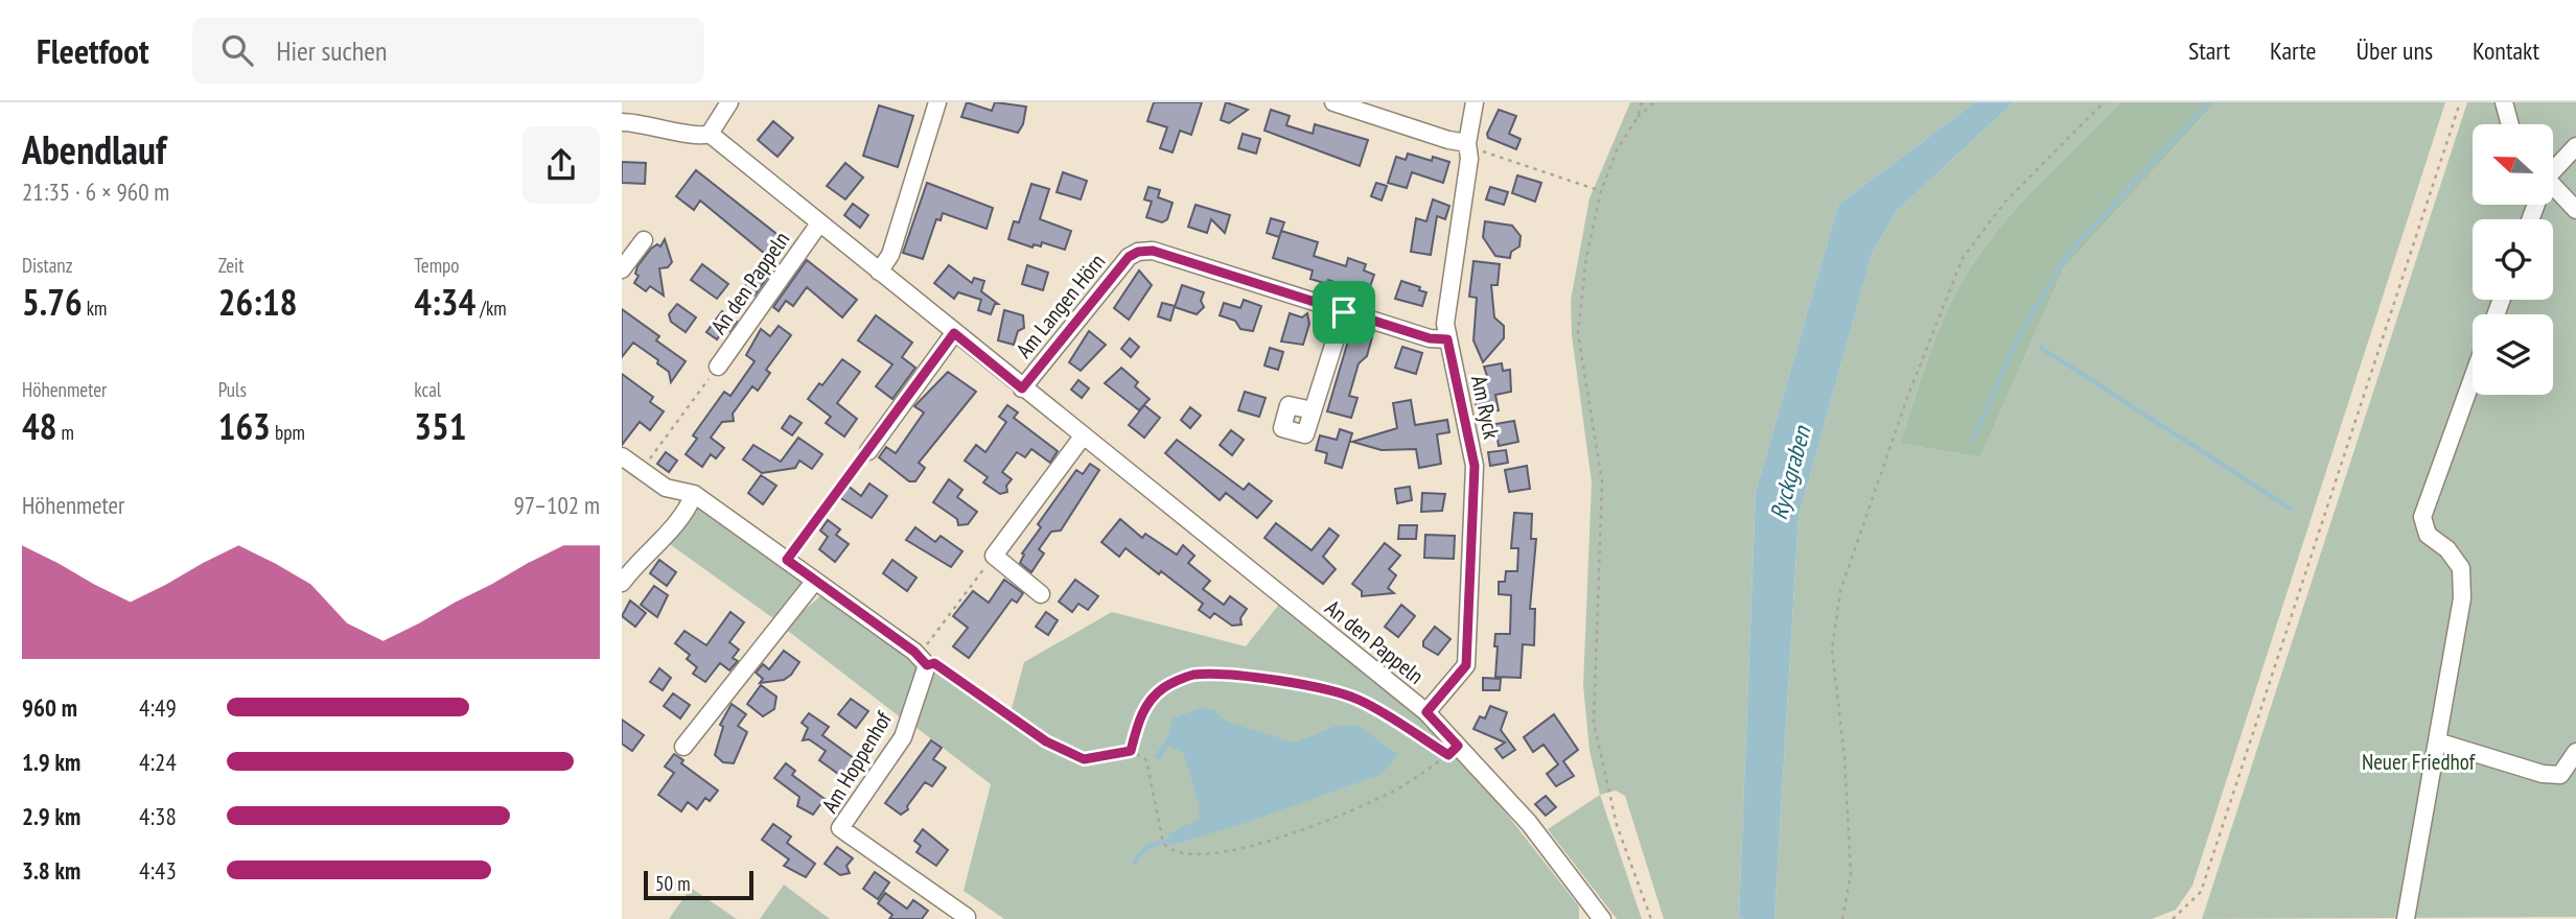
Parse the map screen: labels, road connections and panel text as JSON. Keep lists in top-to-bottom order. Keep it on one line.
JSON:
{"streets":{"street":["An den Pappeln","Am Langen Hörn","Am Ryck","Am Hoppenhof"]},"crossings":[["An den Pappeln","Am Langen Hörn"],["An den Pappeln","Am Ryck"],["Am Langen Hörn","Am Ryck"]],"water":["Ryckgraben"],"parks":["Neuer Friedhof"],"scale_bar":"50 m","north":"left","page":{"header":"Fleetfoot","search":"Hier suchen","nav":["Start","Karte","Über uns","Kontakt"],"heading":["Abendlauf","21:35 · 6 × 960 m"],"stats":[["Distanz","5.76 km"],["Zeit","26:18"],["Tempo","4:34 /km"],["Höhenmeter","48 m"],["Puls","163 bpm"],["kcal","351"]],"chart":["Höhenmeter","97–102 m"],"list":[{"name":"960 m","note":"4:49"},{"name":"1.9 km","note":"4:24"},{"name":"2.9 km","note":"4:38"},{"name":"3.8 km","note":"4:43"}],"scale":"50 m"}}
